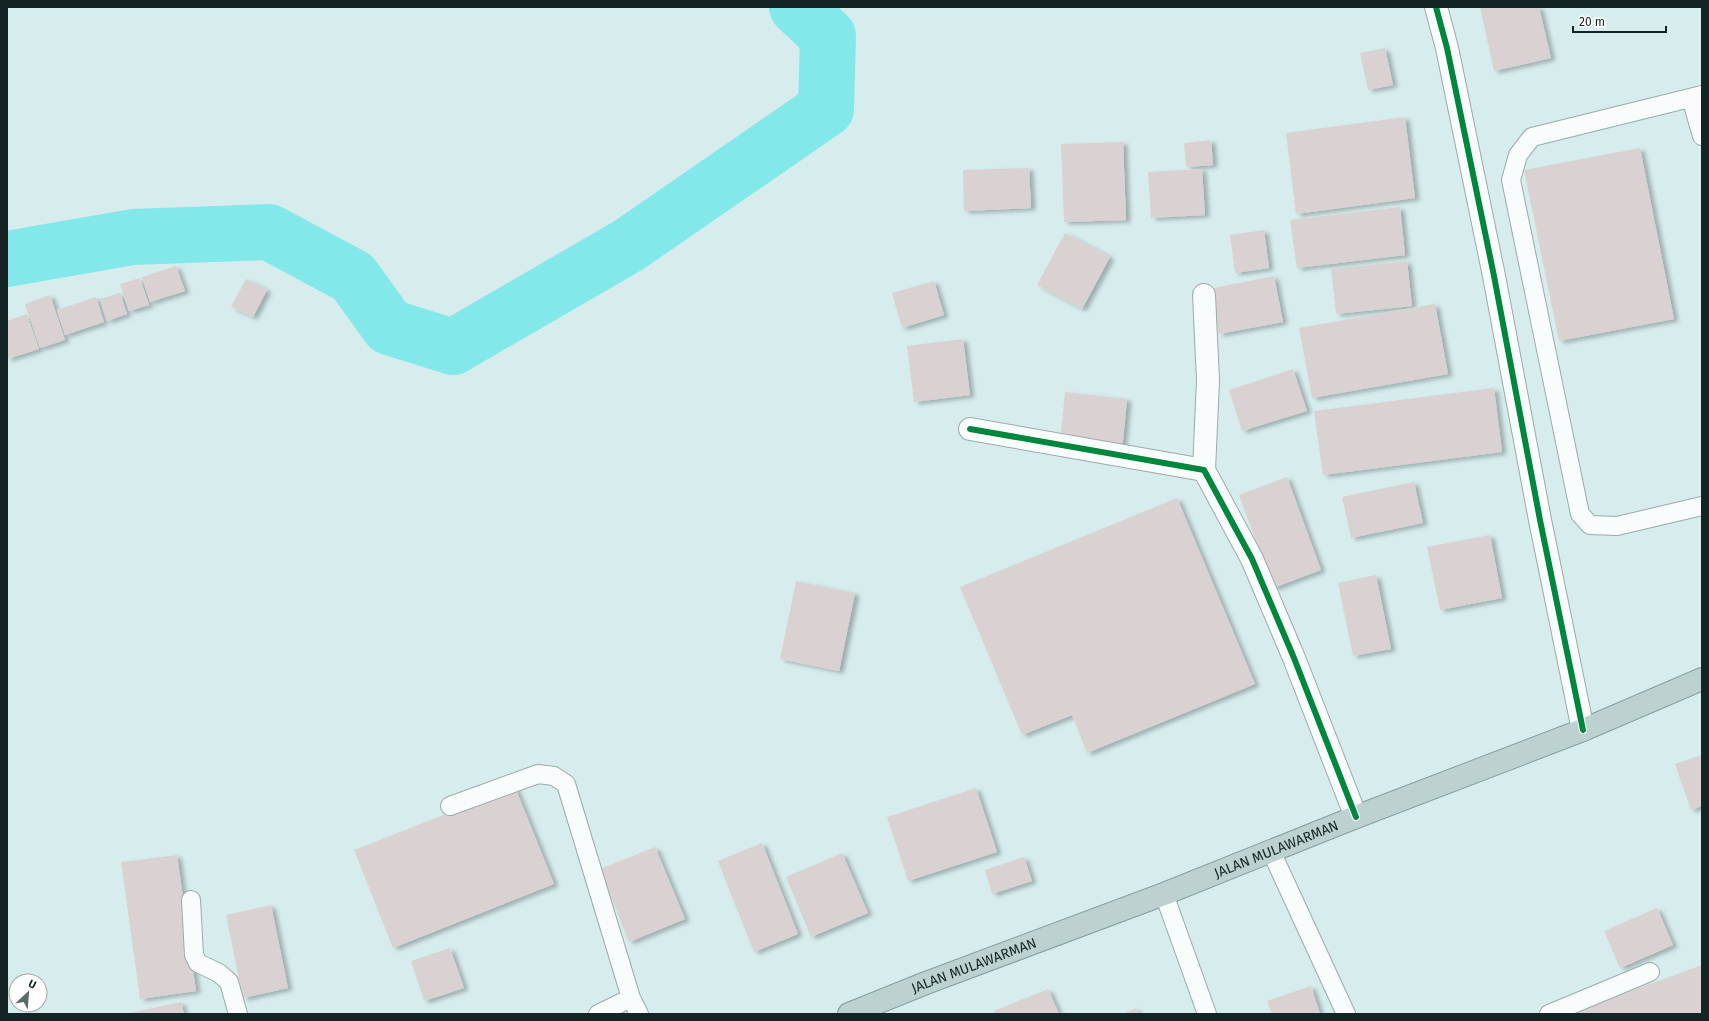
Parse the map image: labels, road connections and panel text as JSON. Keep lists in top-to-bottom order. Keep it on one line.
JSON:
{"streets":{"highway":["JALAN MULAWARMAN"]},"scale_bar":"20 m","north":"top right"}
